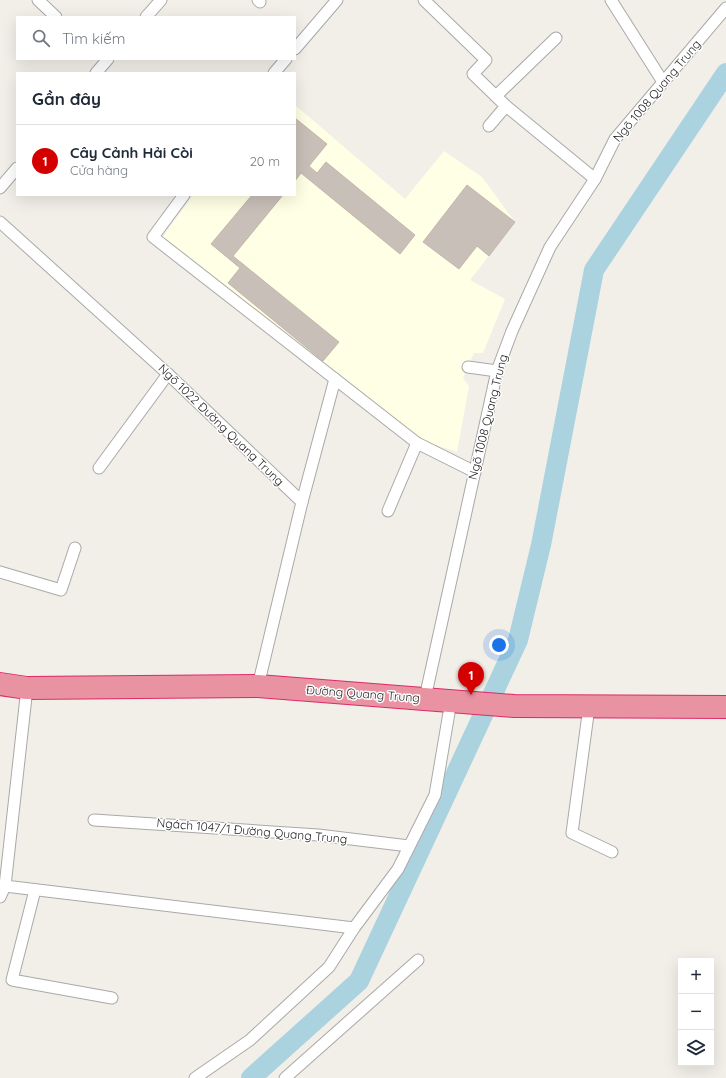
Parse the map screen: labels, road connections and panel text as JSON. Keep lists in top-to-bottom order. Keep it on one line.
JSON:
{"streets":{"highway":["Đường Quang Trung"],"lane":["Ngõ 1008 Quang Trung","Ngõ 1022 Đường Quang Trung","Ngách 1047/1 Đường Quang Trung"]},"crossings":[["Ngõ 1008 Quang Trung","Đường Quang Trung"]],"page":{"search":"Tìm kiếm","heading":"Gần đây","list":[{"mark":"1","name":"Cây Cảnh Hải Còi","note":"Cửa hàng","value":"20 m"}],"pins":"1","map_buttons":["+","−"]}}
